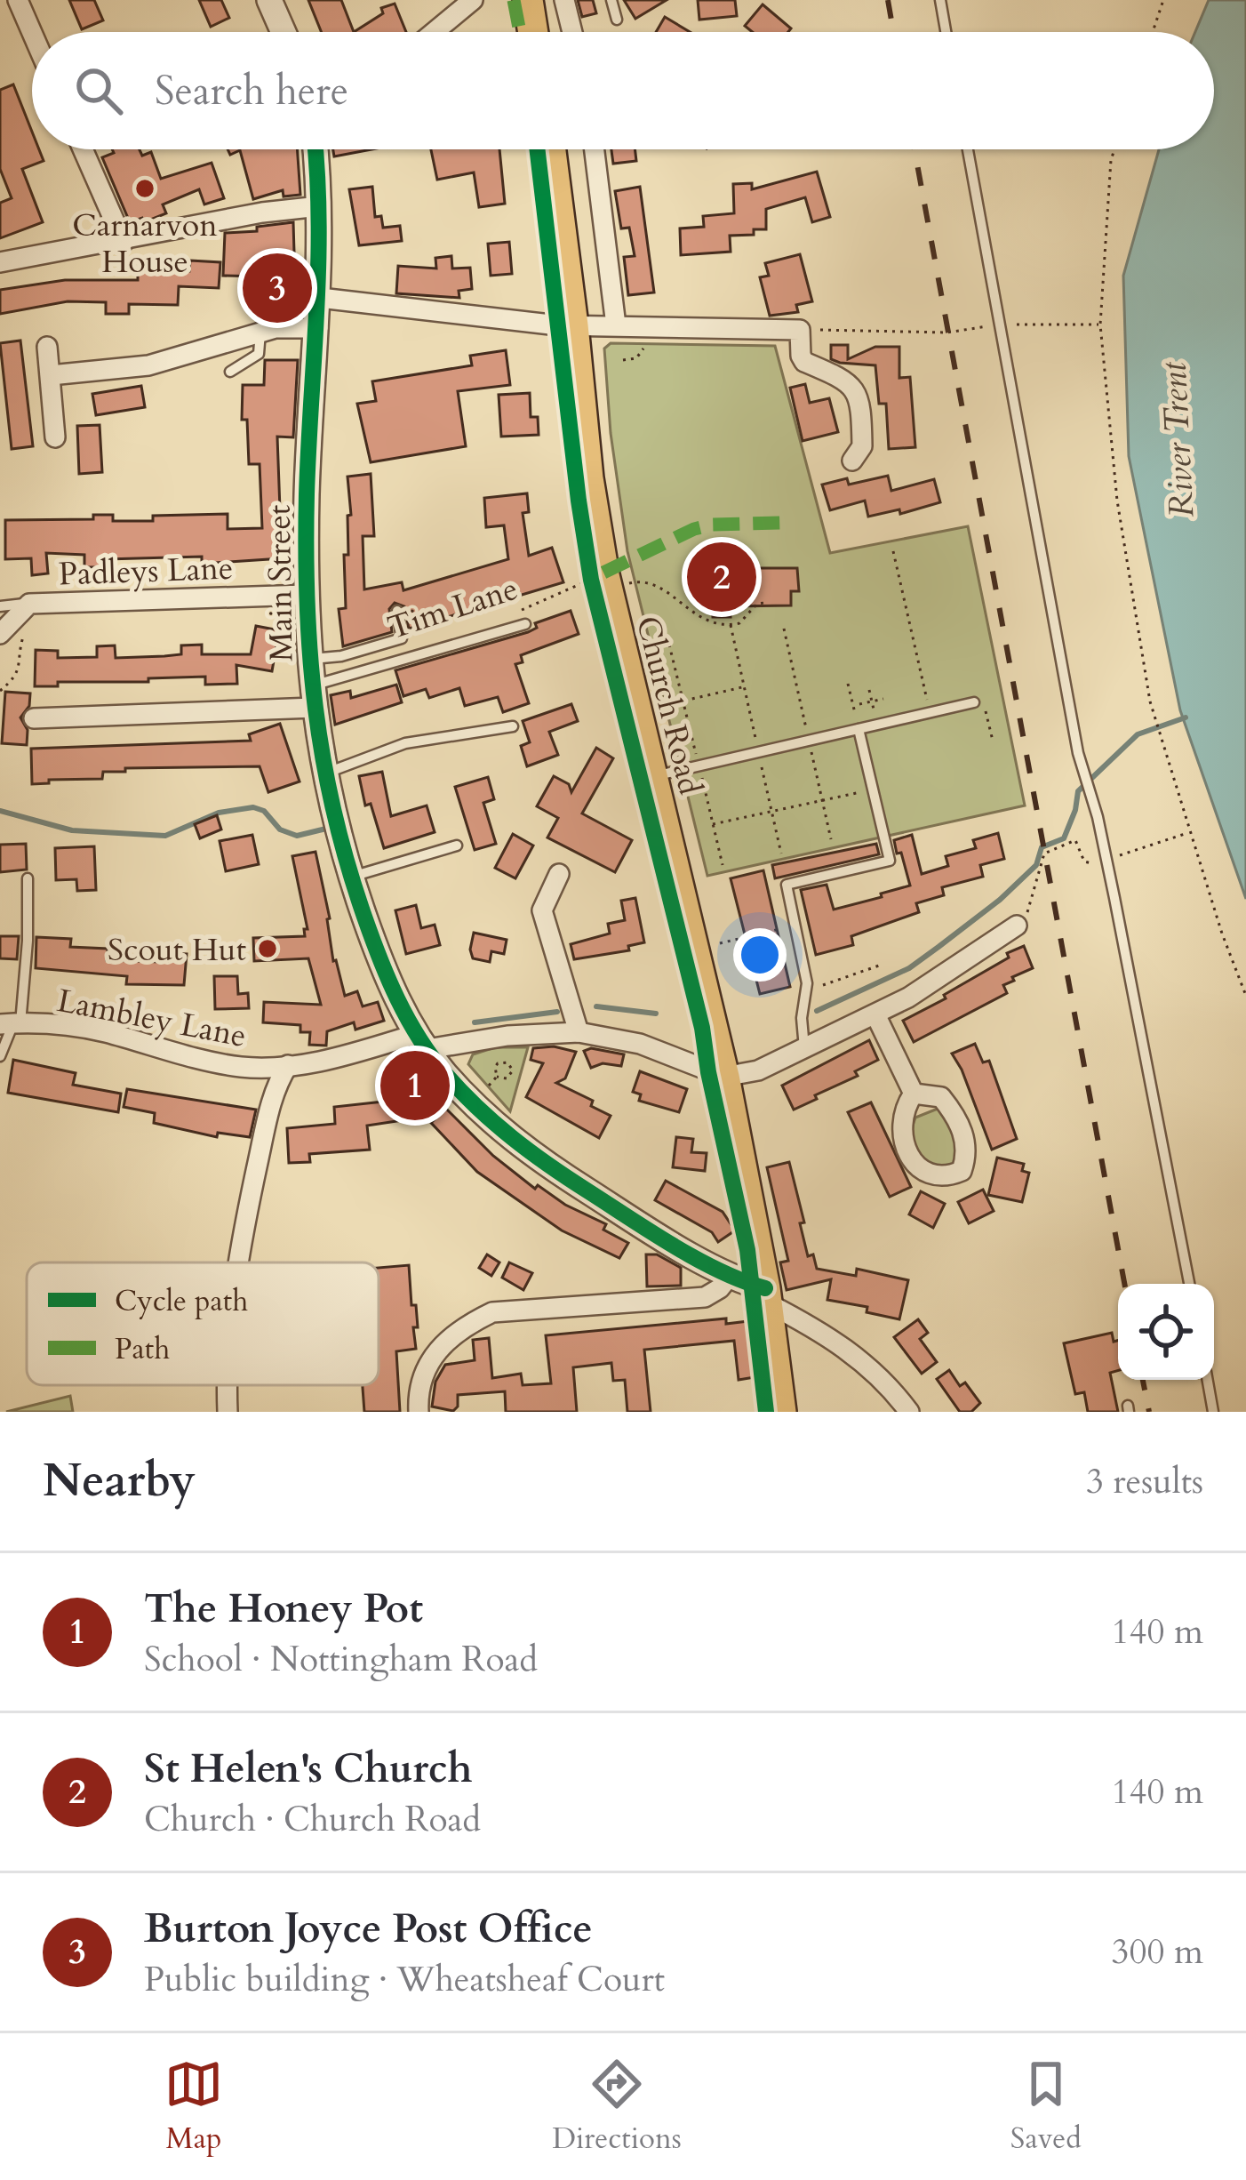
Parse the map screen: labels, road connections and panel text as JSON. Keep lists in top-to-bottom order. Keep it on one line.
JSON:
{"streets":{"main road":["Church Road"],"street":["Padleys Lane","Main Street","Lambley Lane"],"path":["Tim Lane"]},"crossings":[["Padleys Lane","Main Street"],["Main Street","Church Road"],["Main Street","Lambley Lane"],["Tim Lane","Church Road"],["Church Road","Lambley Lane"]],"water":["River Trent"],"places":["Carnarvon House","Scout Hut"],"legend":["Cycle path","Path"],"page":{"search":"Search here","pins":["3","2","1"],"heading":["Nearby","3 results"],"list":[{"mark":"1","name":"The Honey Pot","note":"School · Nottingham Road","value":"140 m"},{"mark":"2","name":"St Helen's Church","note":"Church · Church Road","value":"140 m"},{"mark":"3","name":"Burton Joyce Post Office","note":"Public building · Wheatsheaf Court","value":"300 m"}],"nav":["Map","Directions","Saved"]}}
